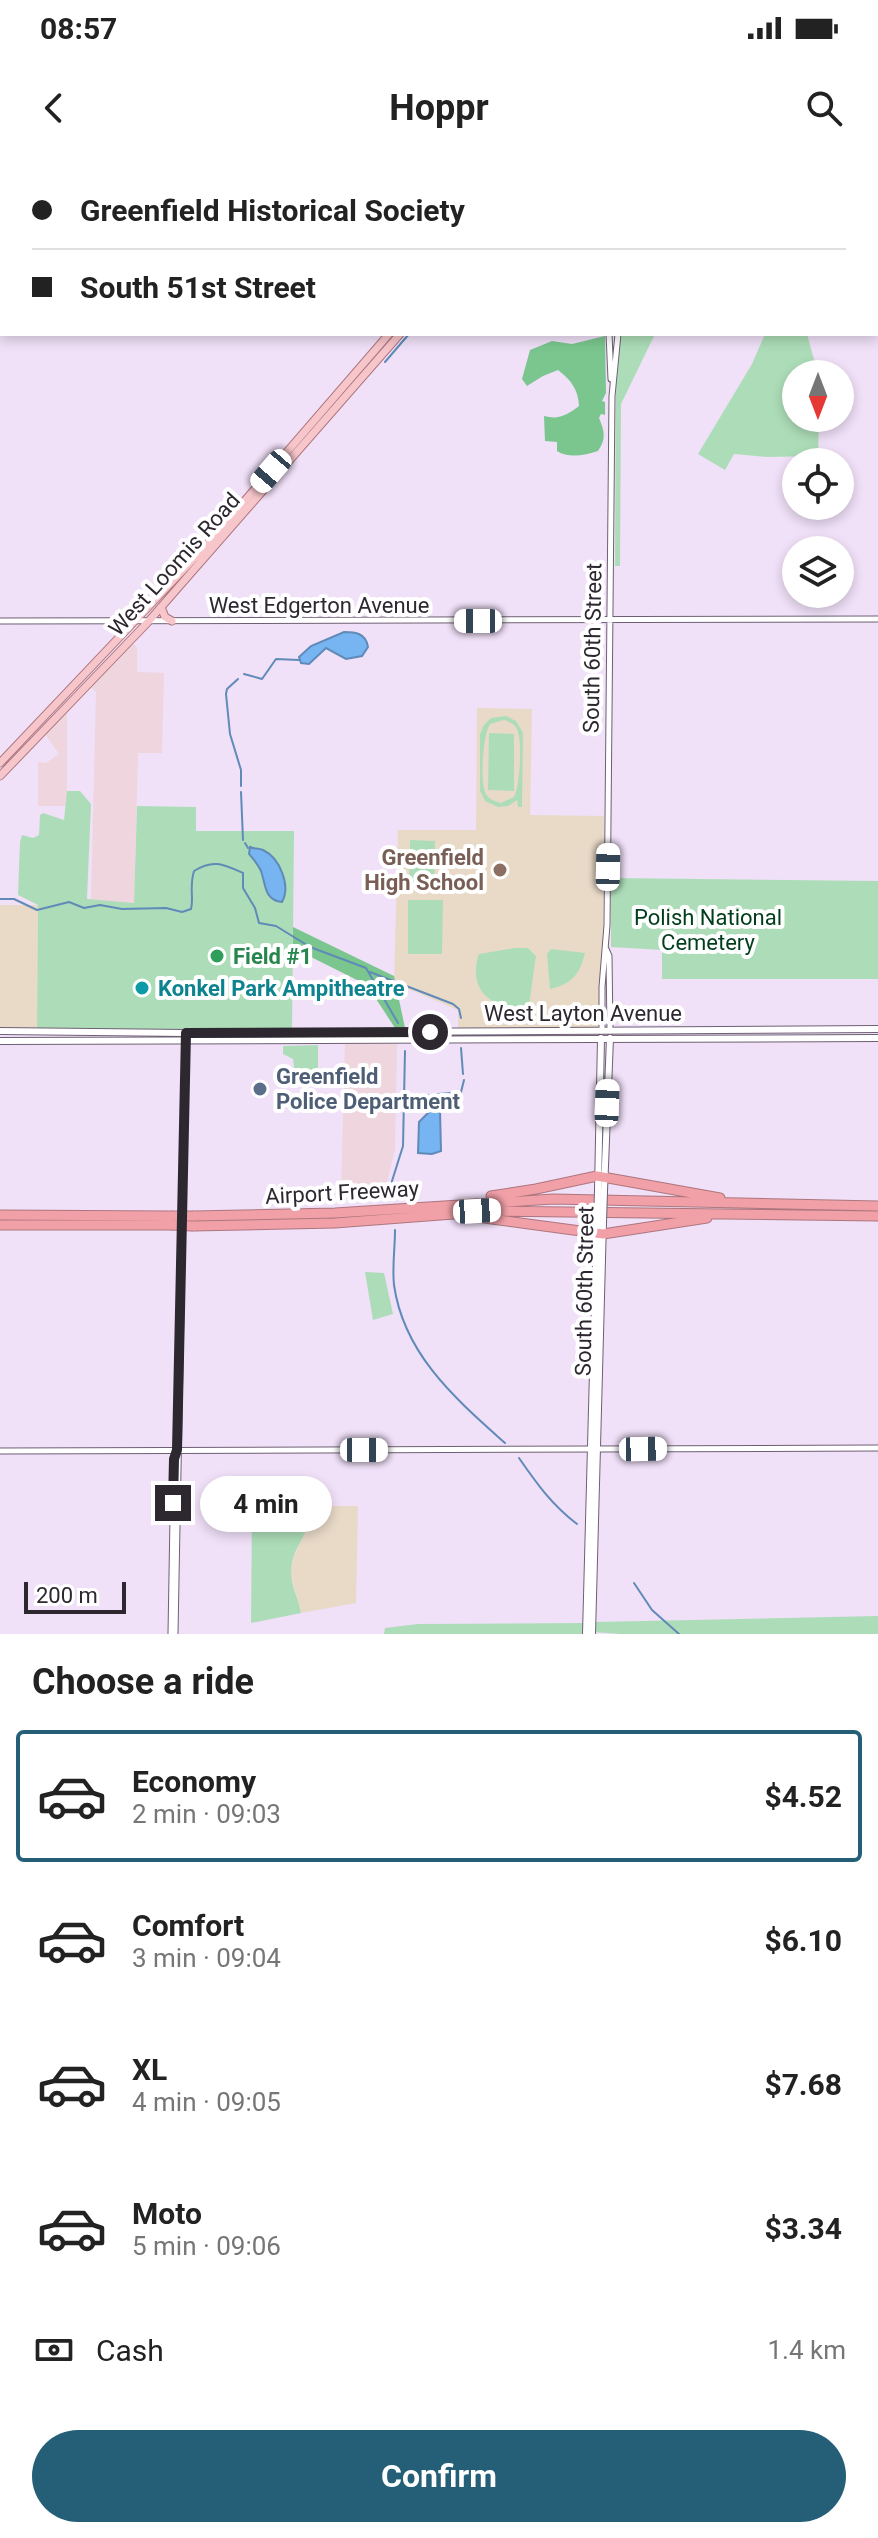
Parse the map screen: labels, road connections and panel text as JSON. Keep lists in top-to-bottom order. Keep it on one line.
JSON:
{"streets":{"highway":["Airport Freeway"],"main road":["West Loomis Road","South 60th Street","West Layton Avenue"],"street":["West Edgerton Avenue"]},"crossings":[["West Loomis Road","West Edgerton Avenue"],["West Edgerton Avenue","South 60th Street"],["South 60th Street","West Layton Avenue"]],"parks":["Polish National Cemetery"],"places":["Greenfield High School","Field #1","Konkel Park Ampitheatre","Greenfield Police Department"],"scale_bar":"200 m","north":"bottom","page":{"status":"08:57","header":"Hoppr","banner":["Greenfield Historical Society","South 51st Street"],"bubble":"4 min","scale":"200 m","heading":"Choose a ride","list":[{"name":"Economy","note":"2 min · 09:03","value":"$4.52"},{"name":"Comfort","note":"3 min · 09:04","value":"$6.10"},{"name":"XL","note":"4 min · 09:05","value":"$7.68"},{"name":"Moto","note":"5 min · 09:06","value":"$3.34"}],"pay":["Cash","1.4 km"],"buttons":"Confirm"}}
